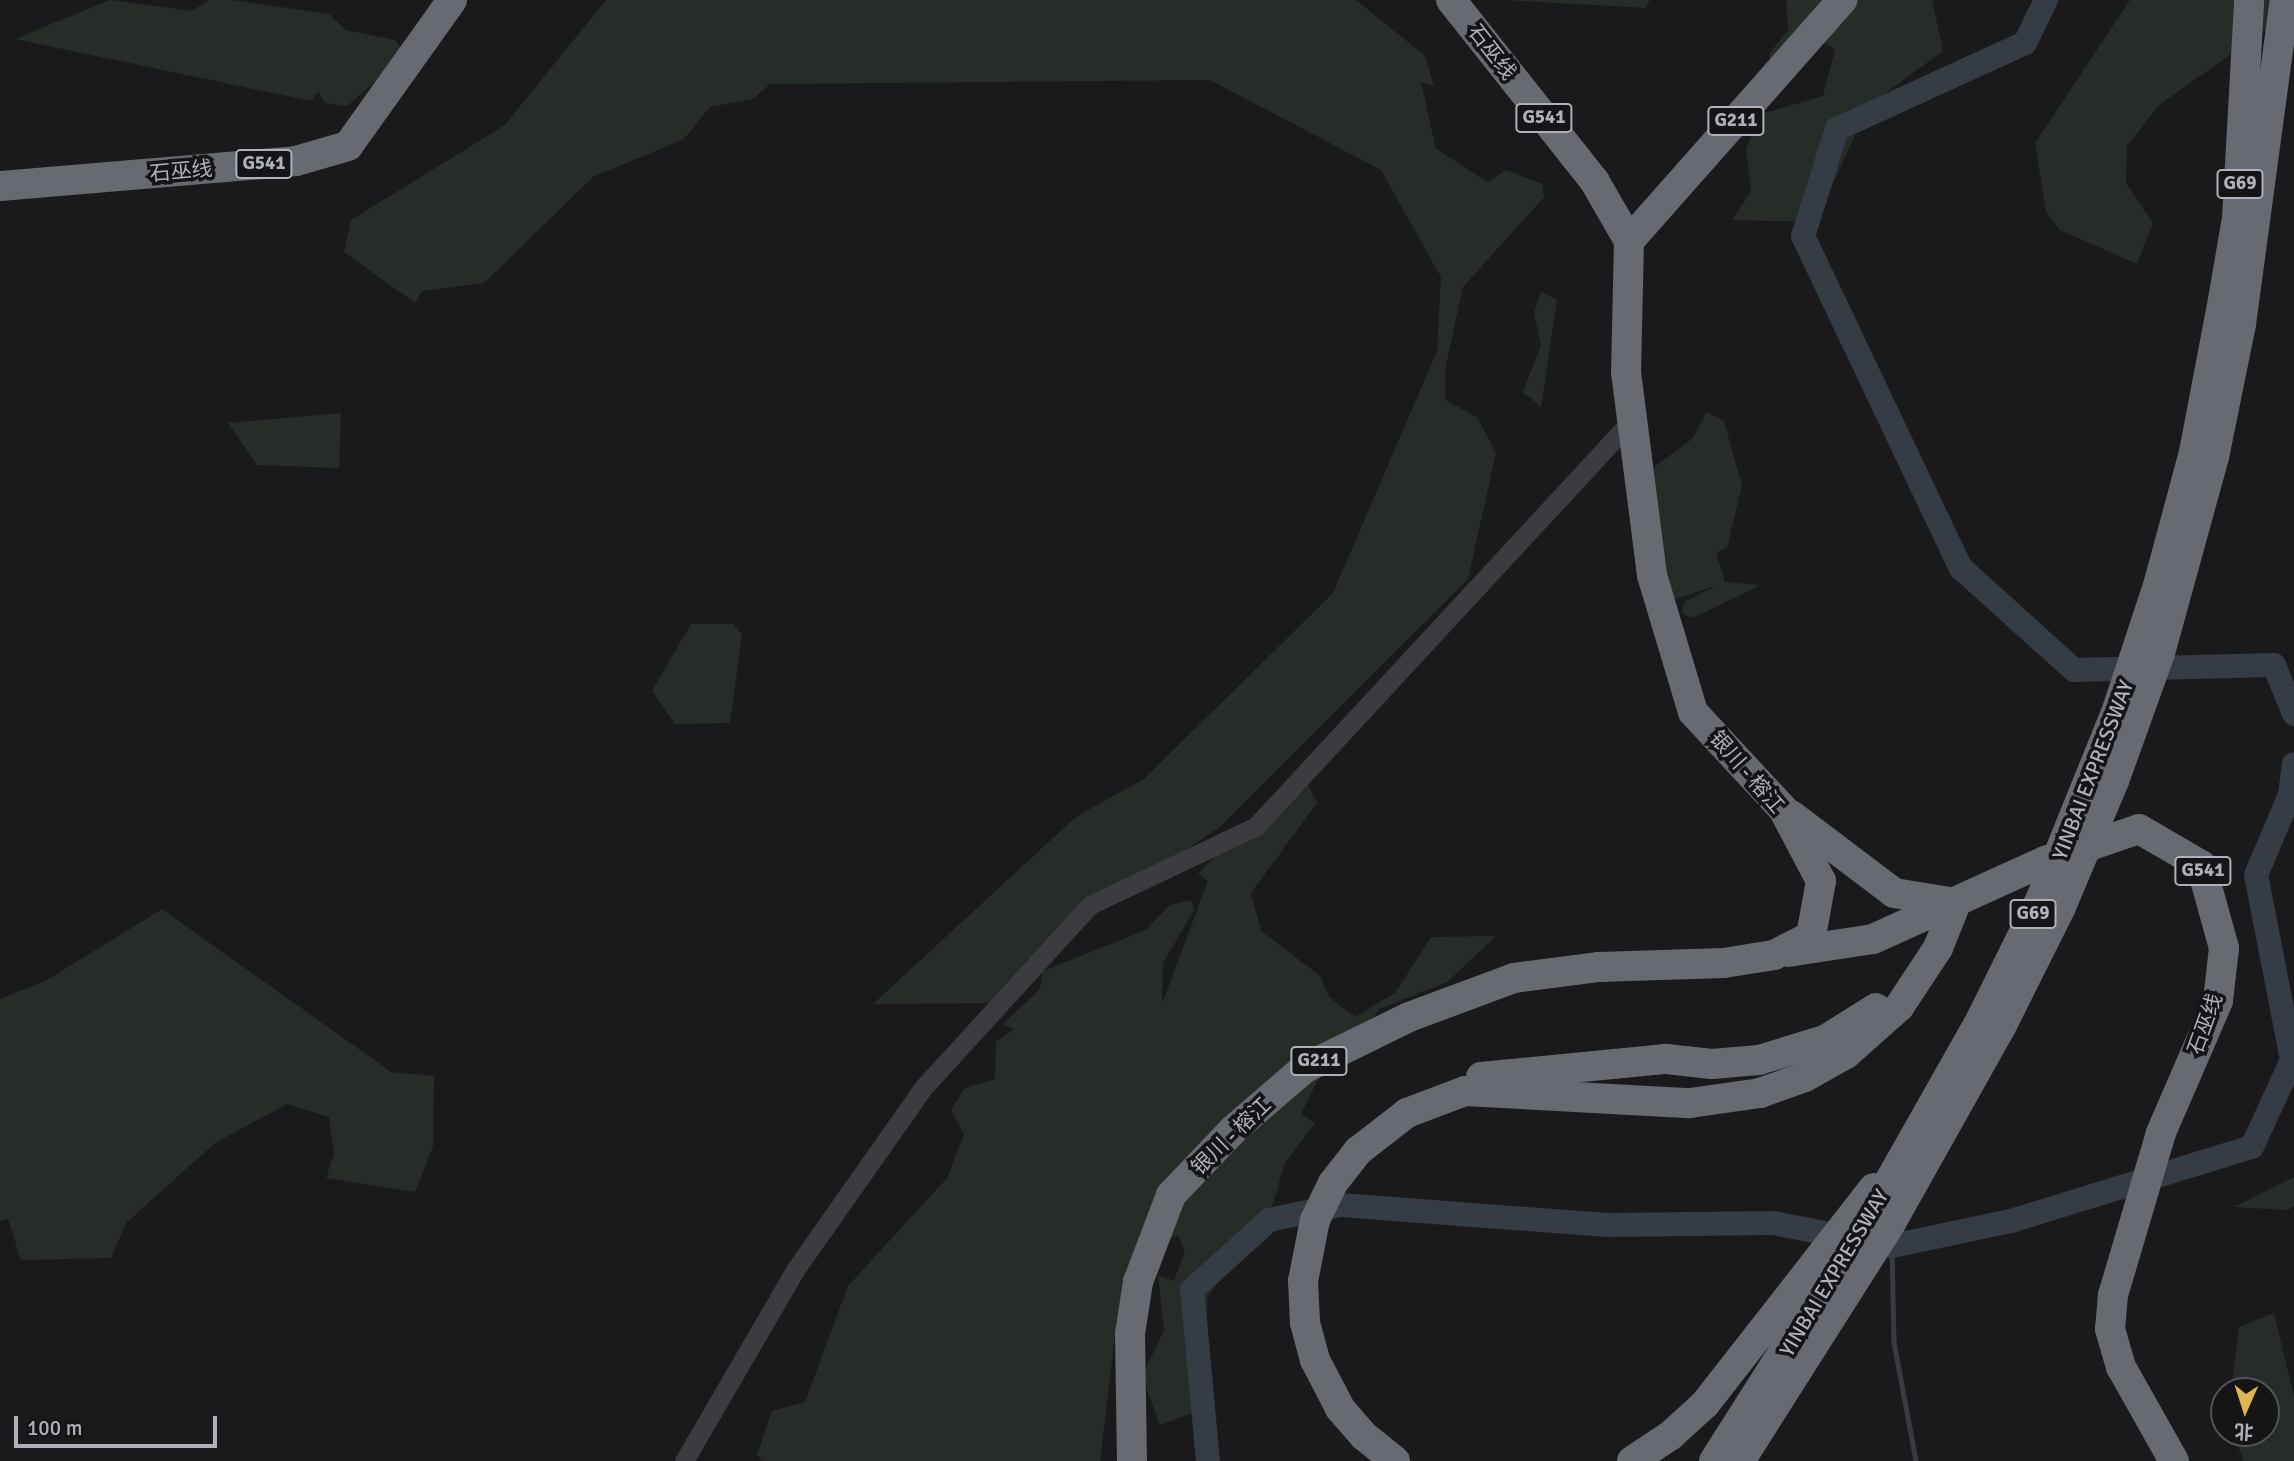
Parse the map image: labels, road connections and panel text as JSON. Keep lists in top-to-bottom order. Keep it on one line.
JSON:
{"streets":{"highway":["石巫线","G541","G211","G69","YINBAI EXPRESSWAY","银川 - 榕江"]},"crossings":[["石巫线","G211"],["石巫线","银川 - 榕江"],["G211","银川 - 榕江"]],"scale_bar":"100 m","north":"bottom"}
